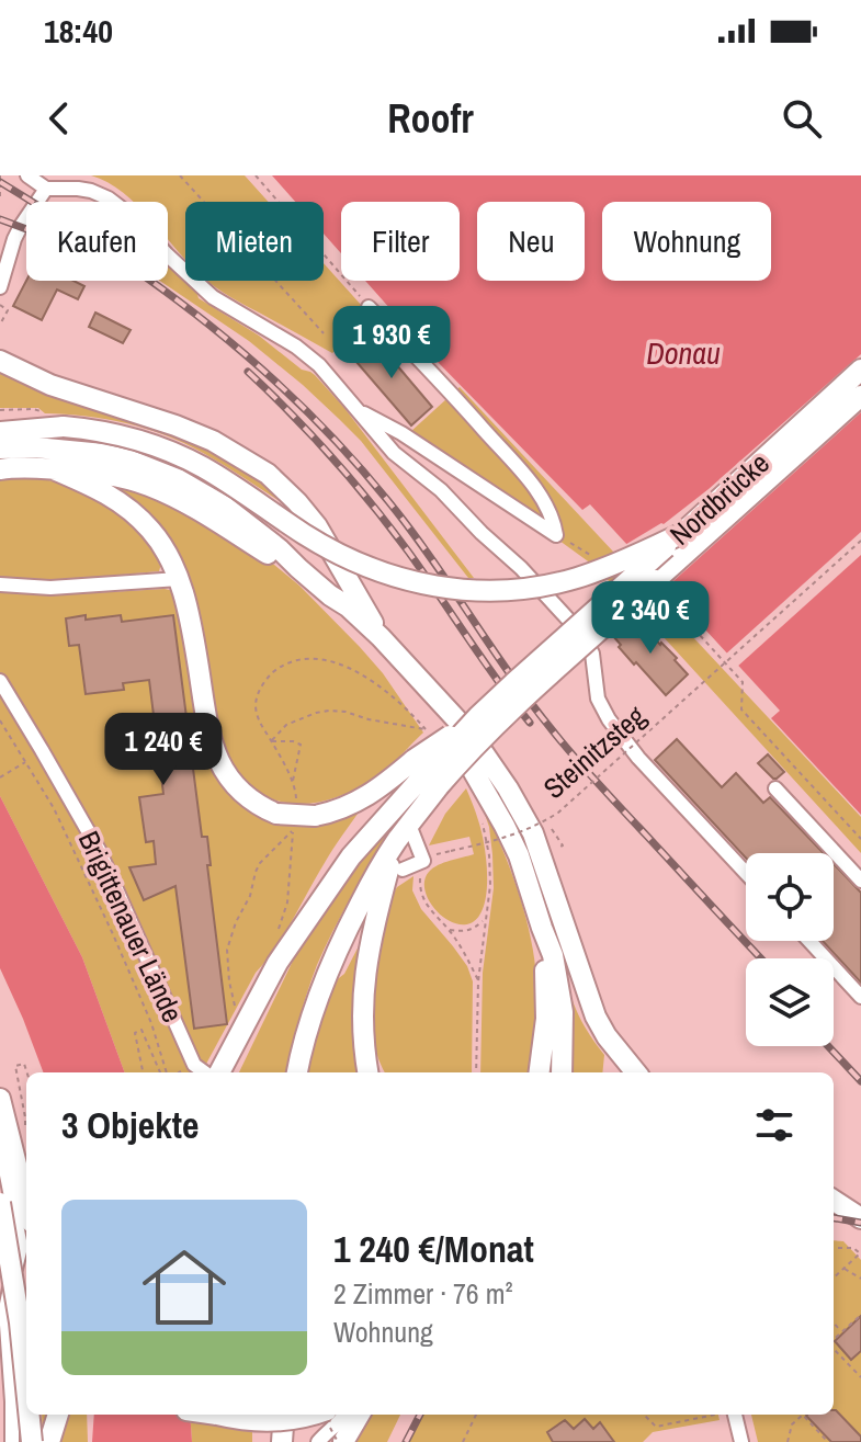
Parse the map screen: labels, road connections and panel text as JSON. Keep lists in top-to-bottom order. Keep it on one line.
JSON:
{"streets":{"highway":["Nordbrücke"],"street":["Brigittenauer Lände"],"path":["Steinitzsteg"]},"water":["Donau"],"page":{"status":"18:40","header":"Roofr","chip":["Kaufen","Mieten","Filter","Neu","Wohnung"],"price":["1 930 €","2 340 €","1 240 €"],"heading":"3 Objekte","list":[{"name":"1 240 €/Monat","note":"2 Zimmer · 76 m² · Wohnung"}]}}
